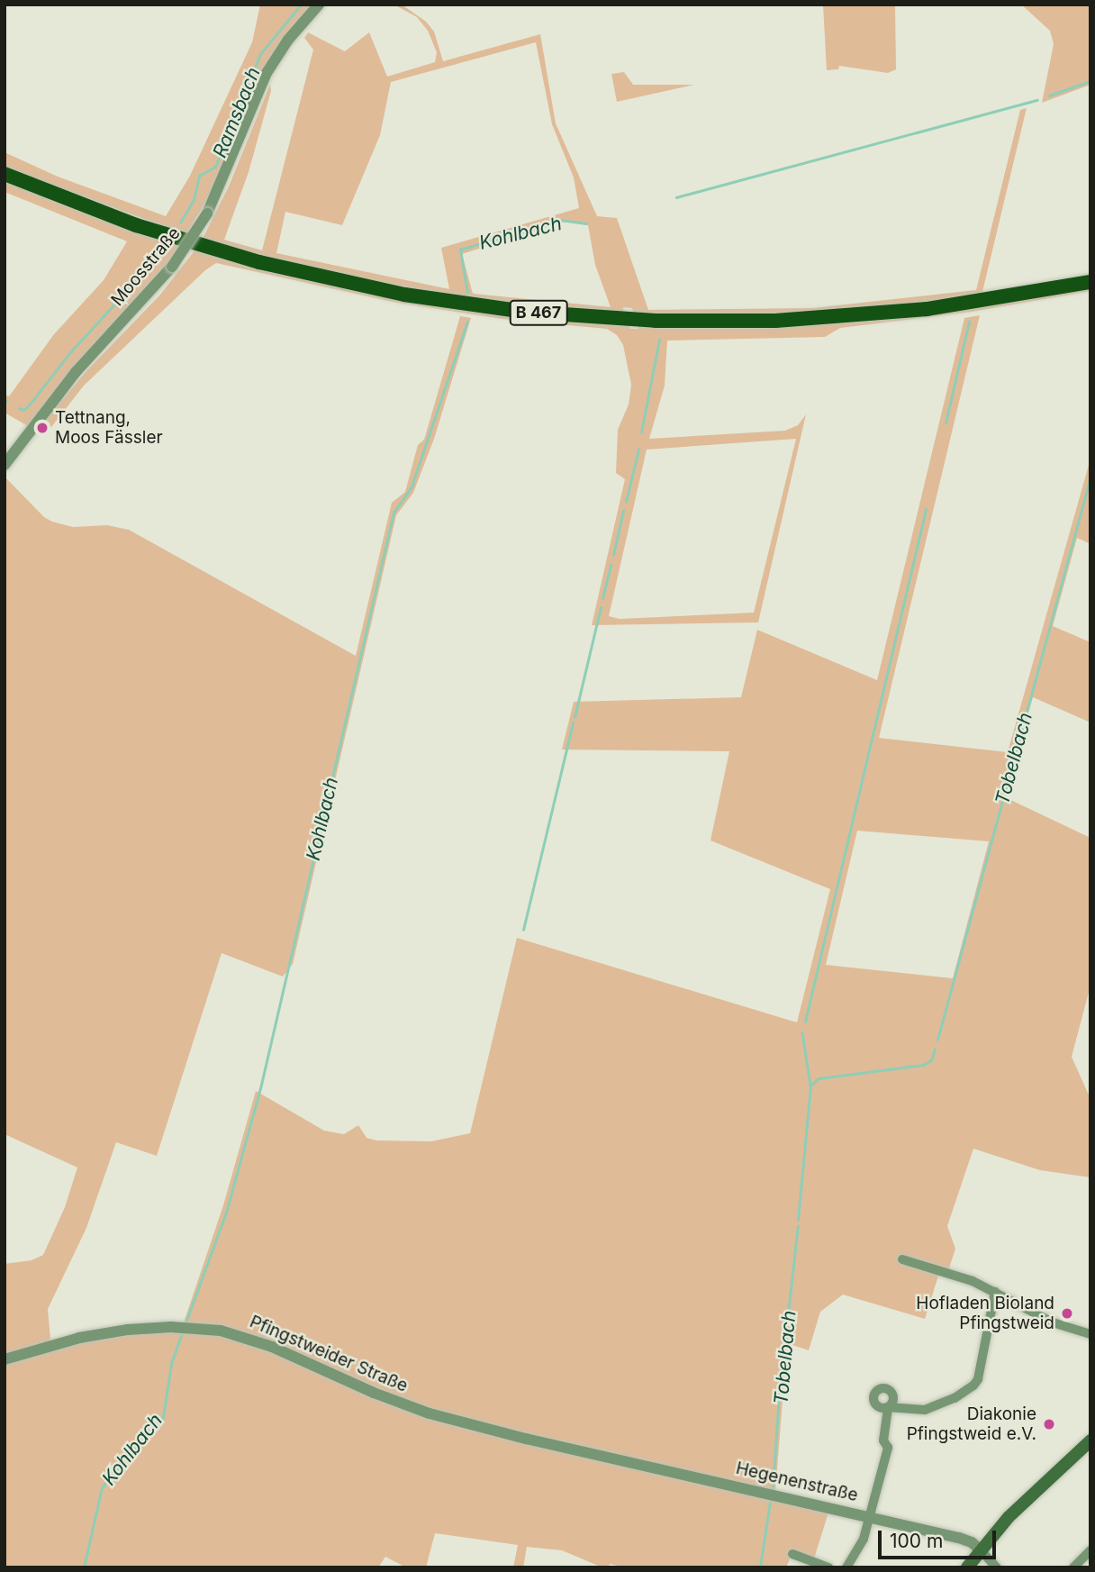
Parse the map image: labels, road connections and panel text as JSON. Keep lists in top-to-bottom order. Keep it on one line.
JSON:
{"streets":{"main road":["B 467"],"street":["Moosstraße","Pfingstweider Straße","Hegenenstraße"]},"crossings":[["Pfingstweider Straße","Hegenenstraße"]],"water":["Ramsbach","Kohlbach","Tobelbach"],"places":["Tettnang, Moos Fässler","Hofladen Bioland Pfingstweid","Diakonie Pfingstweid e.V."],"scale_bar":"100 m"}
